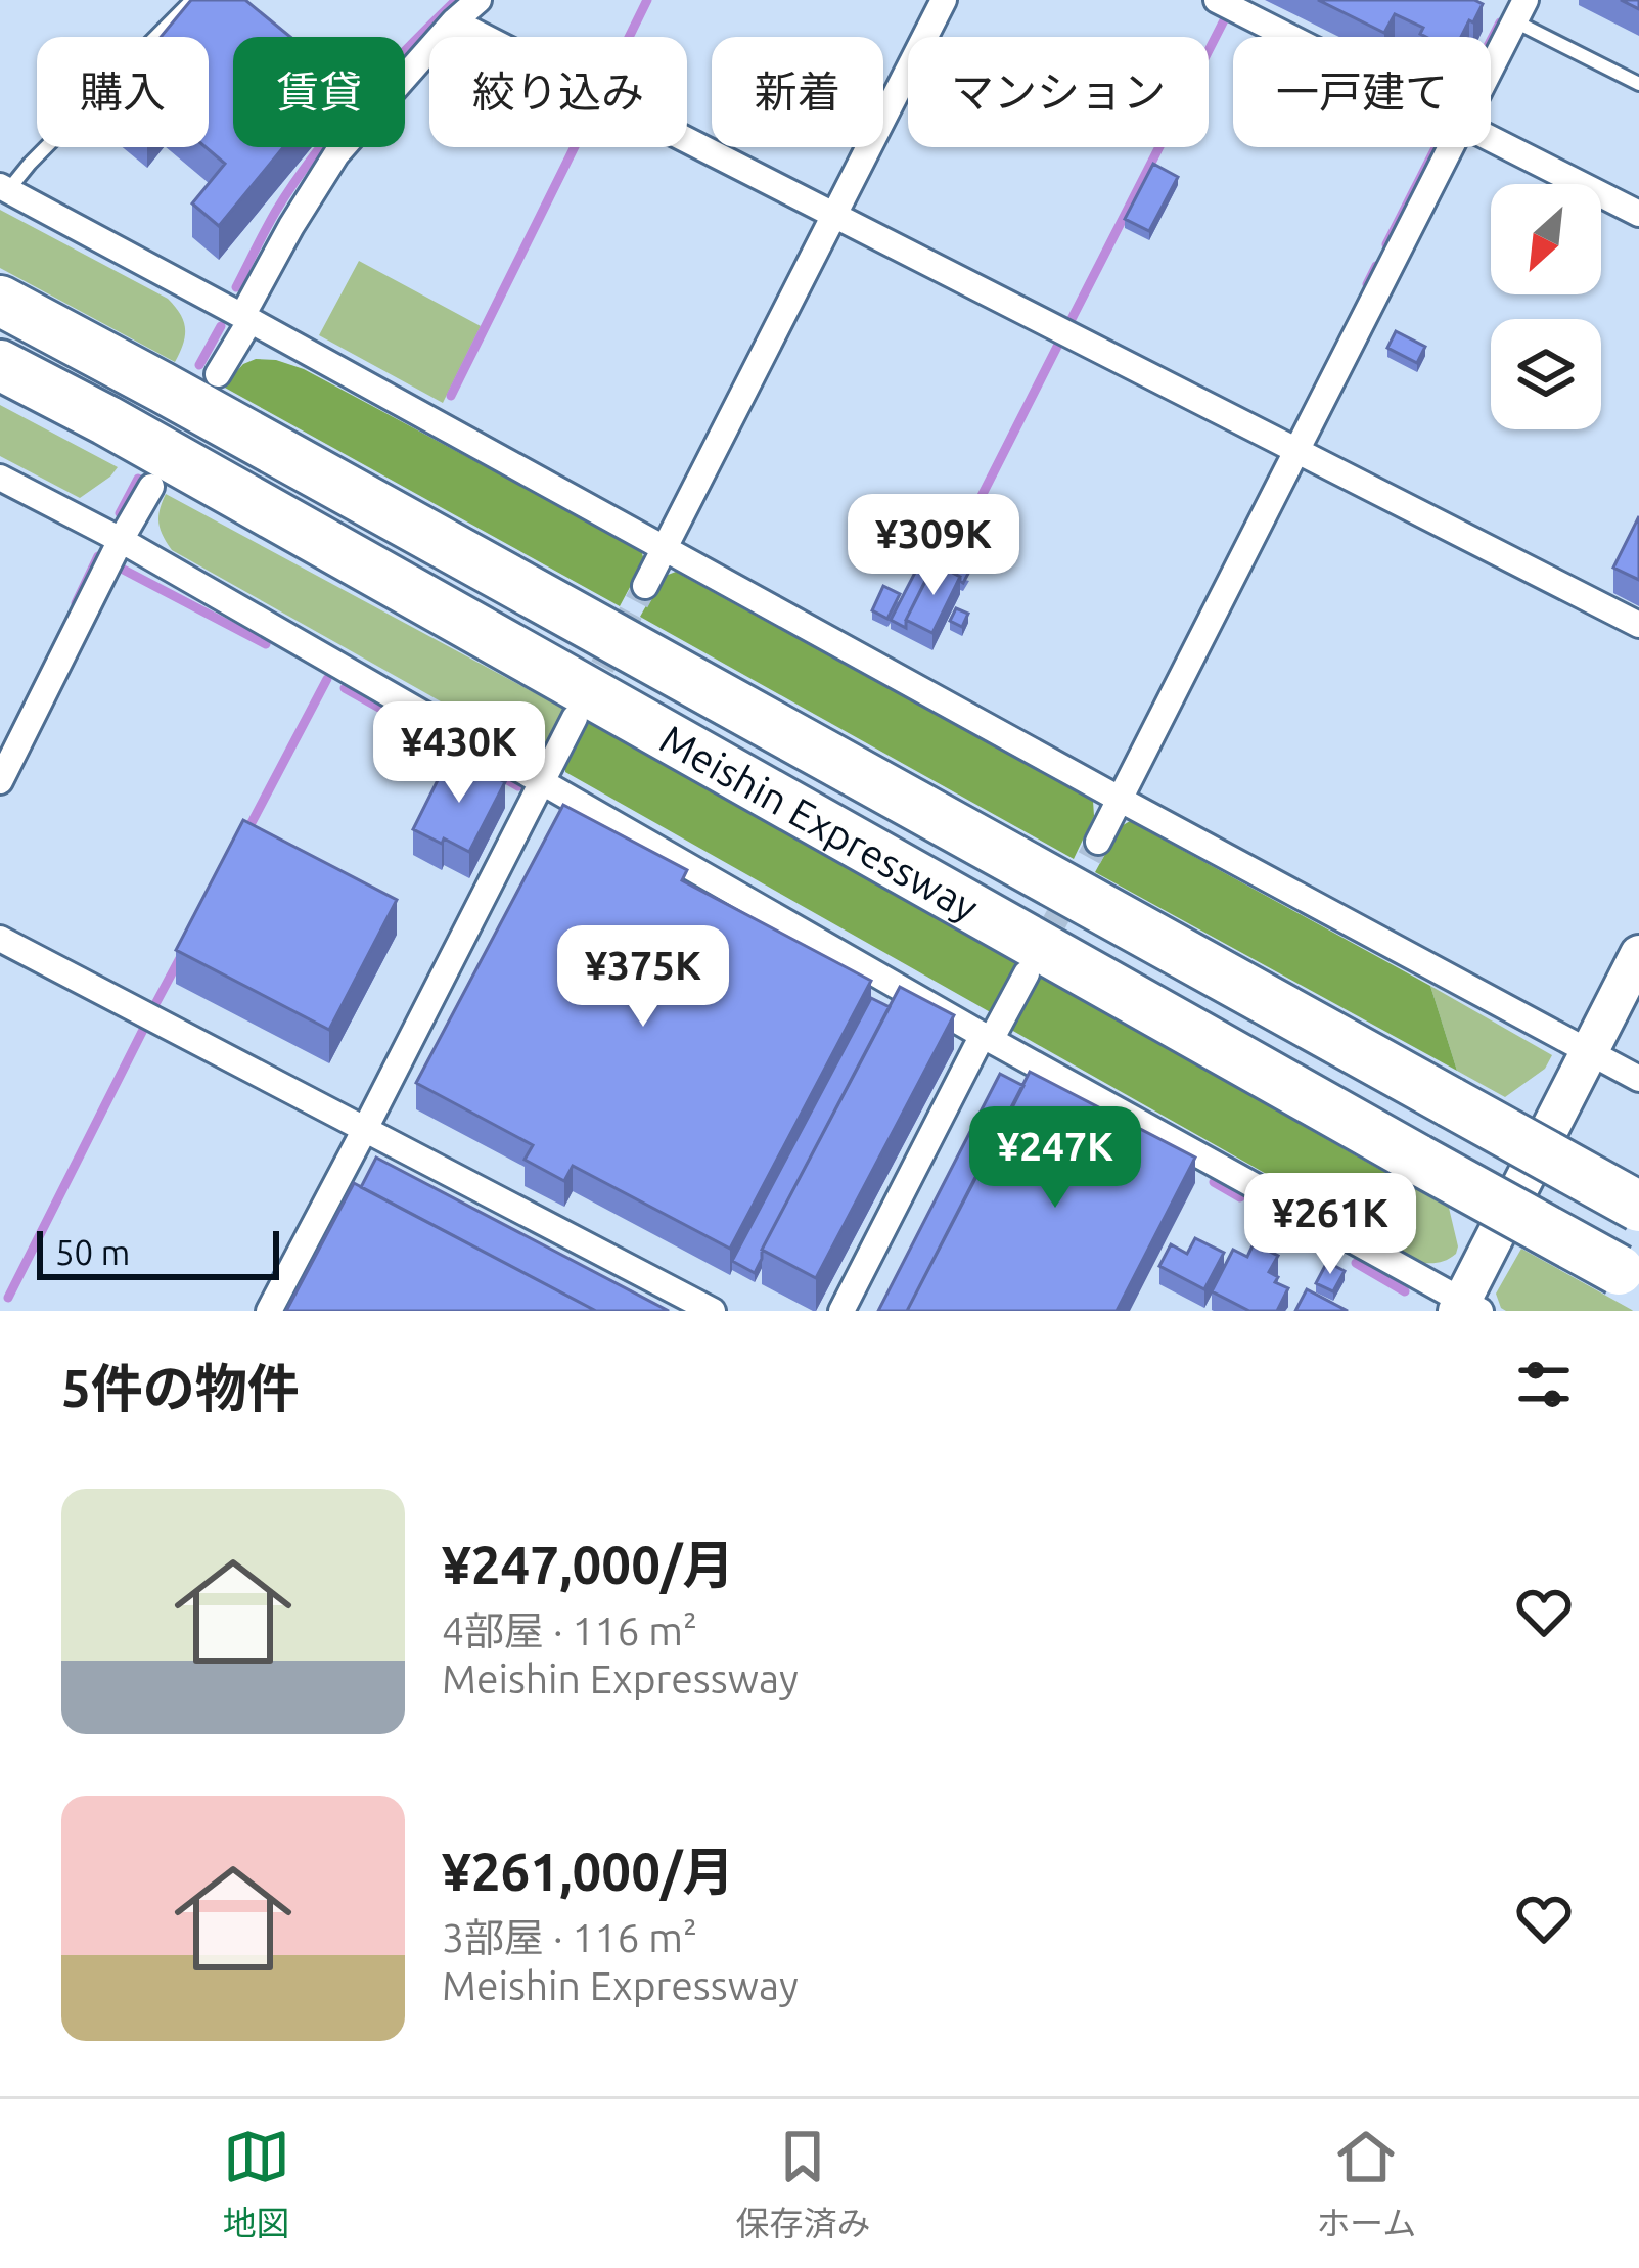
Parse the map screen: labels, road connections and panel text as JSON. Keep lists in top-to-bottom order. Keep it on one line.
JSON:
{"streets":{"highway":["Meishin Expressway"]},"scale_bar":"50 m","north":"bottom left","page":{"chip":["購入","賃貸","絞り込み","新着","マンション","一戸建て"],"price":["¥309K","¥430K","¥375K","¥247K","¥261K"],"scale":"50 m","heading":"5件の物件","list":[{"name":"¥247,000/月","note":"4部屋 · 116 m² · Meishin Expressway"},{"name":"¥261,000/月","note":"3部屋 · 116 m² · Meishin Expressway"}],"tabs":["地図","保存済み","ホーム"]}}
